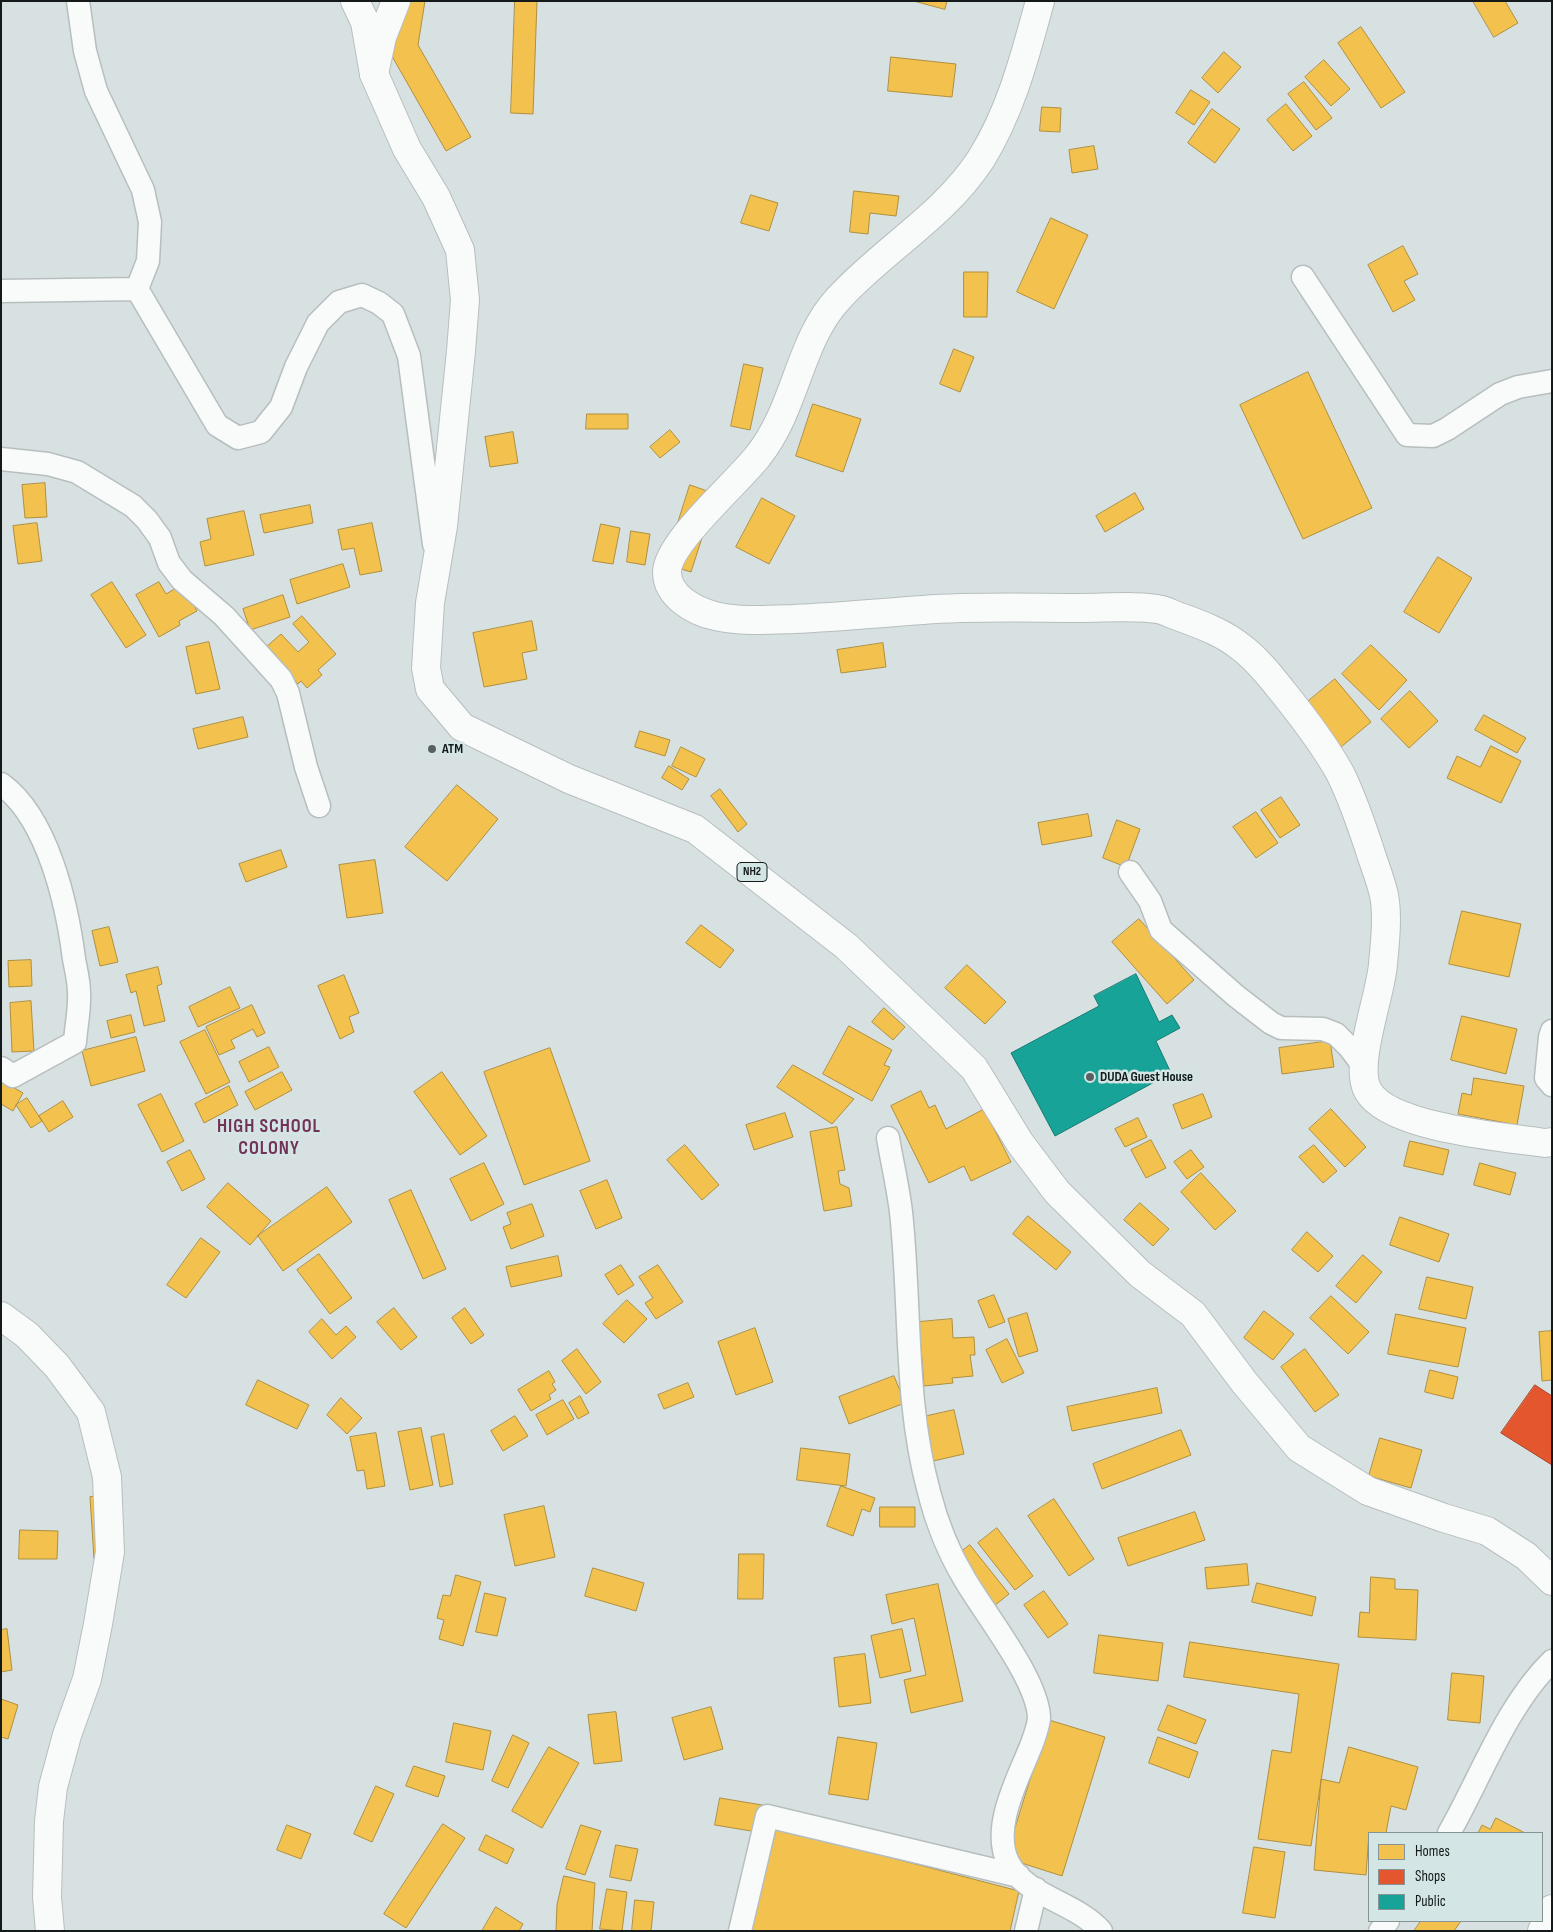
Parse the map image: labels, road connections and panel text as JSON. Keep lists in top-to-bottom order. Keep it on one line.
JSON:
{"streets":{"main road":["NH2"]},"districts":["HIGH SCHOOL COLONY"],"places":["ATM","DUDA Guest House"],"legend":["Homes","Shops","Public"]}
